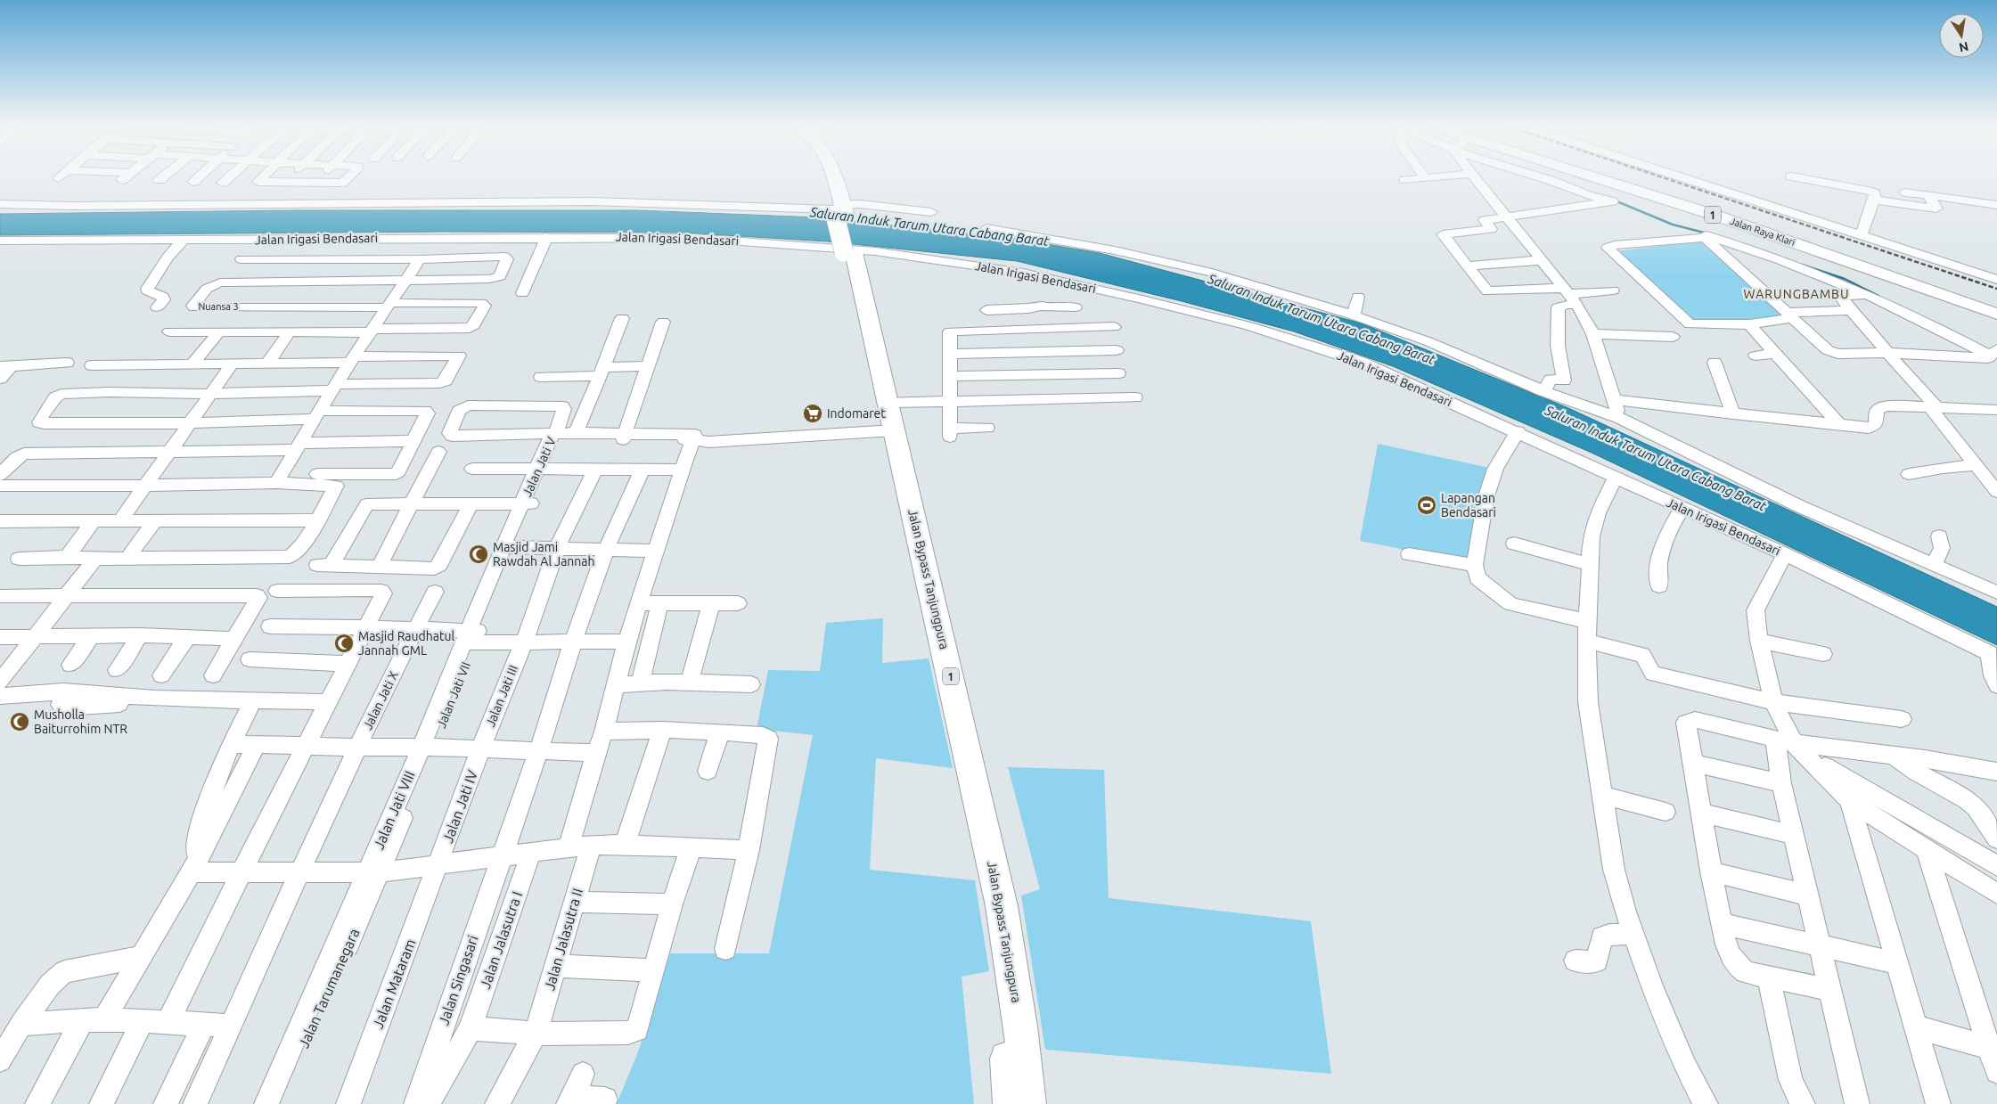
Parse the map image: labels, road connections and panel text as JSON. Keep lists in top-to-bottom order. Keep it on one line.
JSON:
{"streets":{"highway":["1","Jalan Bypass Tanjungpura"],"main road":["Jalan Raya Klari"],"street":["Jalan Irigasi Bendasari","Nuansa 3","Jalan Jati V","Jalan Jati VII","Jalan Jati III","Jalan Jati X","Jalan Jati IV","Jalan Jati VIII","Jalan Jalasutra II","Jalan Jalasutra I","Jalan Singasari","Jalan Mataram","Jalan Tarumanegara"]},"crossings":[["Jalan Jati V","Jalan Jati VII"],["Jalan Jati VII","Jalan Jati VIII"],["Jalan Jati III","Jalan Jati IV"],["Jalan Jati IV","Jalan Mataram"],["Jalan Jati VIII","Jalan Tarumanegara"]],"districts":["WARUNGBAMBU"],"water":["Saluran Induk Tarum Utara Cabang Barat"],"places":{"supermarket":["Indomaret"],"sports":["Lapangan Bendasari"],"mosque":["Masjid Jami Rawdah Al Jannah","Masjid Raudhatul Jannah GML","Musholla Baiturrohim NTR"]},"north":"bottom"}
